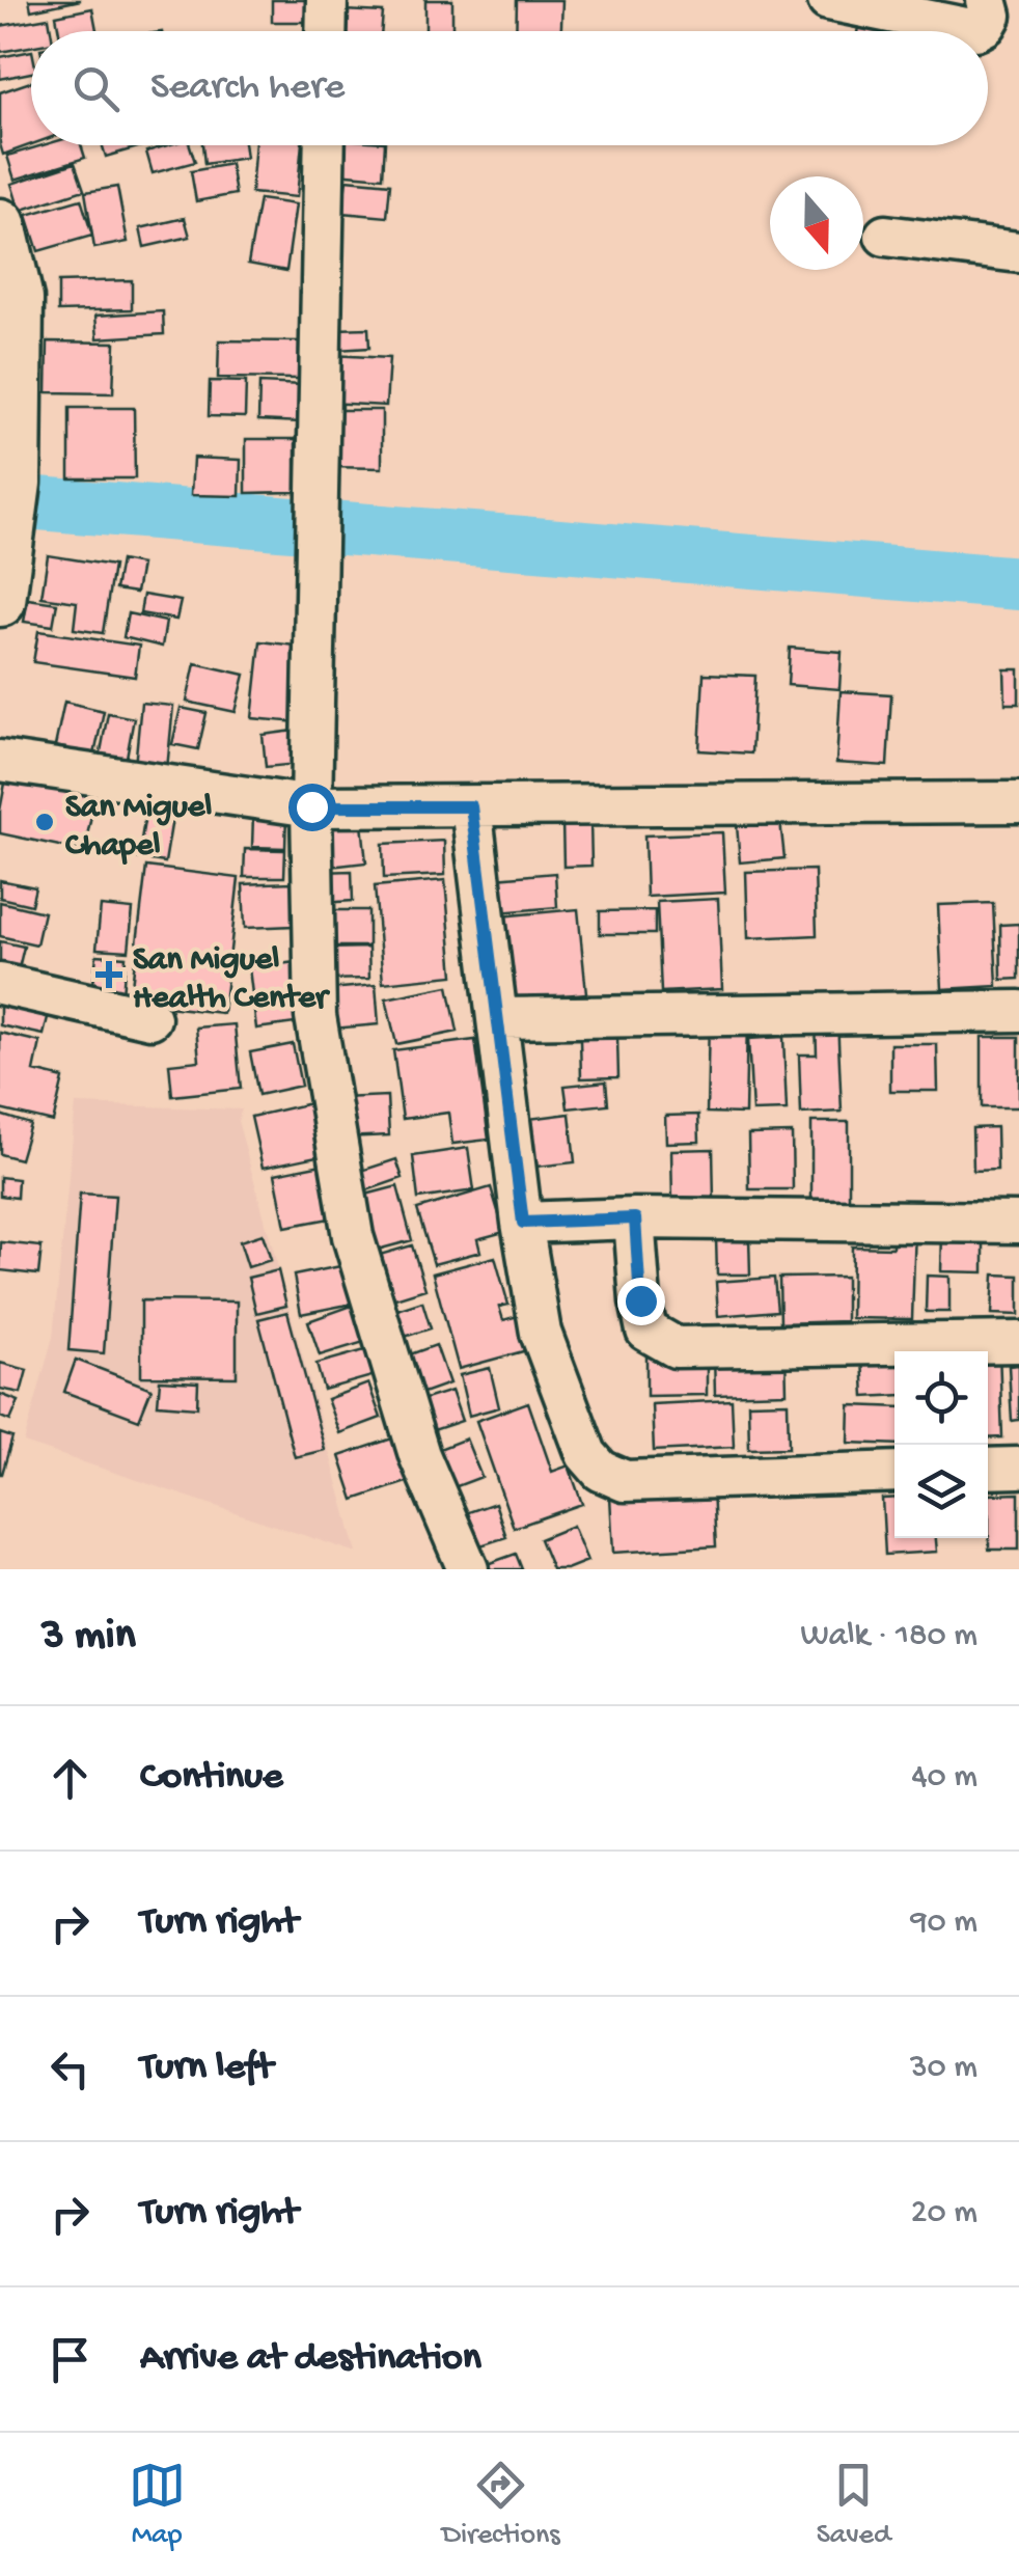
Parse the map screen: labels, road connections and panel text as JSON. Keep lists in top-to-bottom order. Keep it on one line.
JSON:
{"places":{"other":["San Miguel Chapel"],"health":["San Miguel Health Center"]},"north":"bottom","page":{"search":"Search here","heading":["3 min","Walk · 180 m"],"list":[["Continue","40 m"],["Turn right","90 m"],["Turn left","30 m"],["Turn right","20 m"],"Arrive at destination"],"nav":["Map","Directions","Saved"]}}
